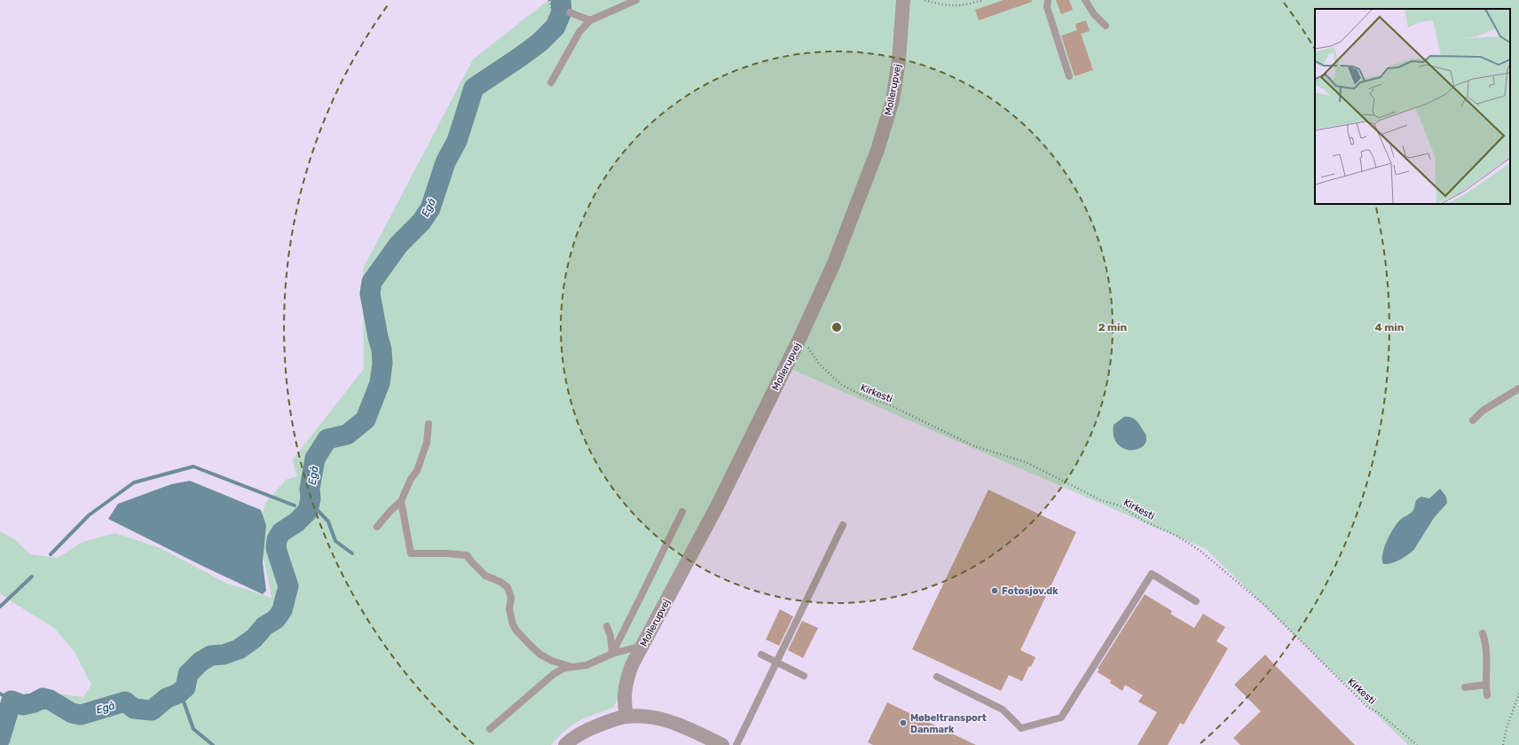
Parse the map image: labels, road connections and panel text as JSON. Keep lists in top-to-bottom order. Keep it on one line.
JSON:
{"streets":{"street":["Mollerupvej"],"path":["Kirkesti"]},"crossings":[["Mollerupvej","Kirkesti"]],"water":["Egå"],"places":["Fotosjov.dk","Møbeltransport Danmark"],"rings":["2 min","4 min"]}
